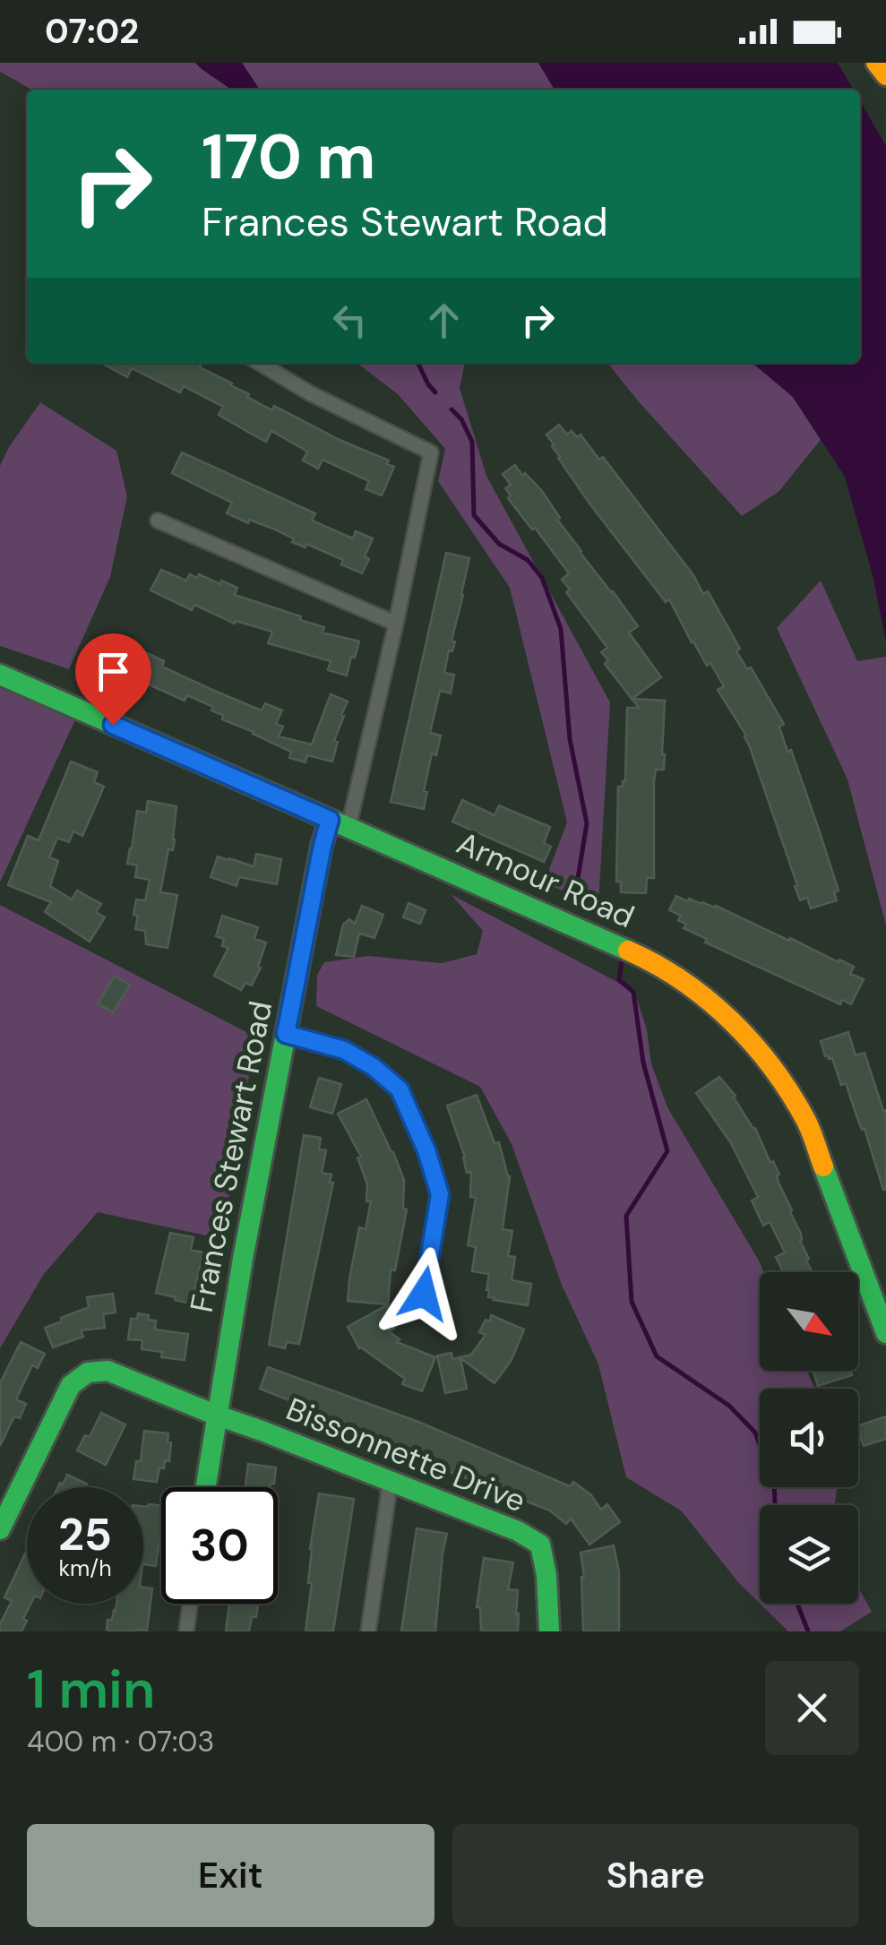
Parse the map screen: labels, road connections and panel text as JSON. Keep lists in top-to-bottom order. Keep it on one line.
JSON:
{"streets":{"street":["Armour Road","Frances Stewart Road","Bissonnette Drive"]},"crossings":[["Armour Road","Frances Stewart Road"],["Frances Stewart Road","Bissonnette Drive"]],"north":"bottom right","page":{"status":"07:02","turn":["170 m","Frances Stewart Road"],"speed":"25 km/h","limit":"30","heading":["1 min","400 m · 07:03"],"buttons":["Exit","Share"]}}
